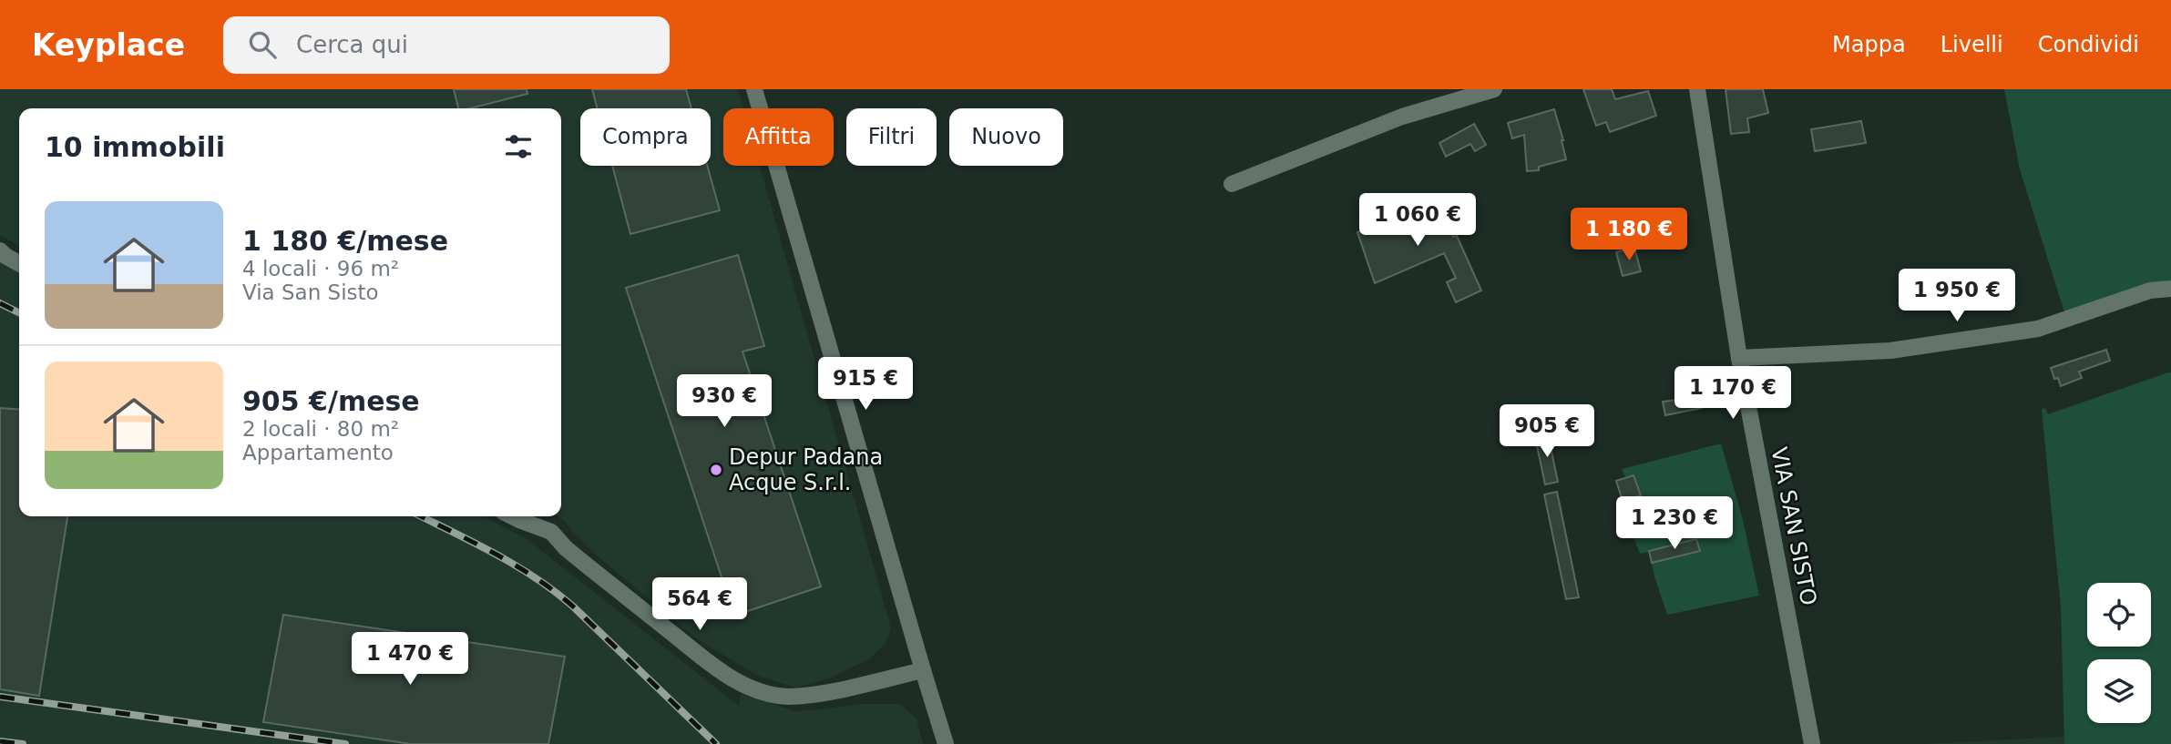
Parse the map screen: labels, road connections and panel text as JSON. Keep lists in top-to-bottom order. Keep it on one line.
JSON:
{"streets":{"street":["VIA SAN SISTO"]},"places":["Depur Padana Acque S.r.l."],"page":{"header":"Keyplace","search":"Cerca qui","nav":["Mappa","Livelli","Condividi"],"chip":["Compra","Affitta","Filtri","Nuovo"],"heading":"10 immobili","list":[{"name":"1 180 €/mese","note":"4 locali · 96 m² · Via San Sisto"},{"name":"905 €/mese","note":"2 locali · 80 m² · Appartamento"}],"price":["1 060 €","1 180 €","1 950 €","915 €","1 170 €","930 €","905 €","1 230 €","564 €","1 470 €"]}}
